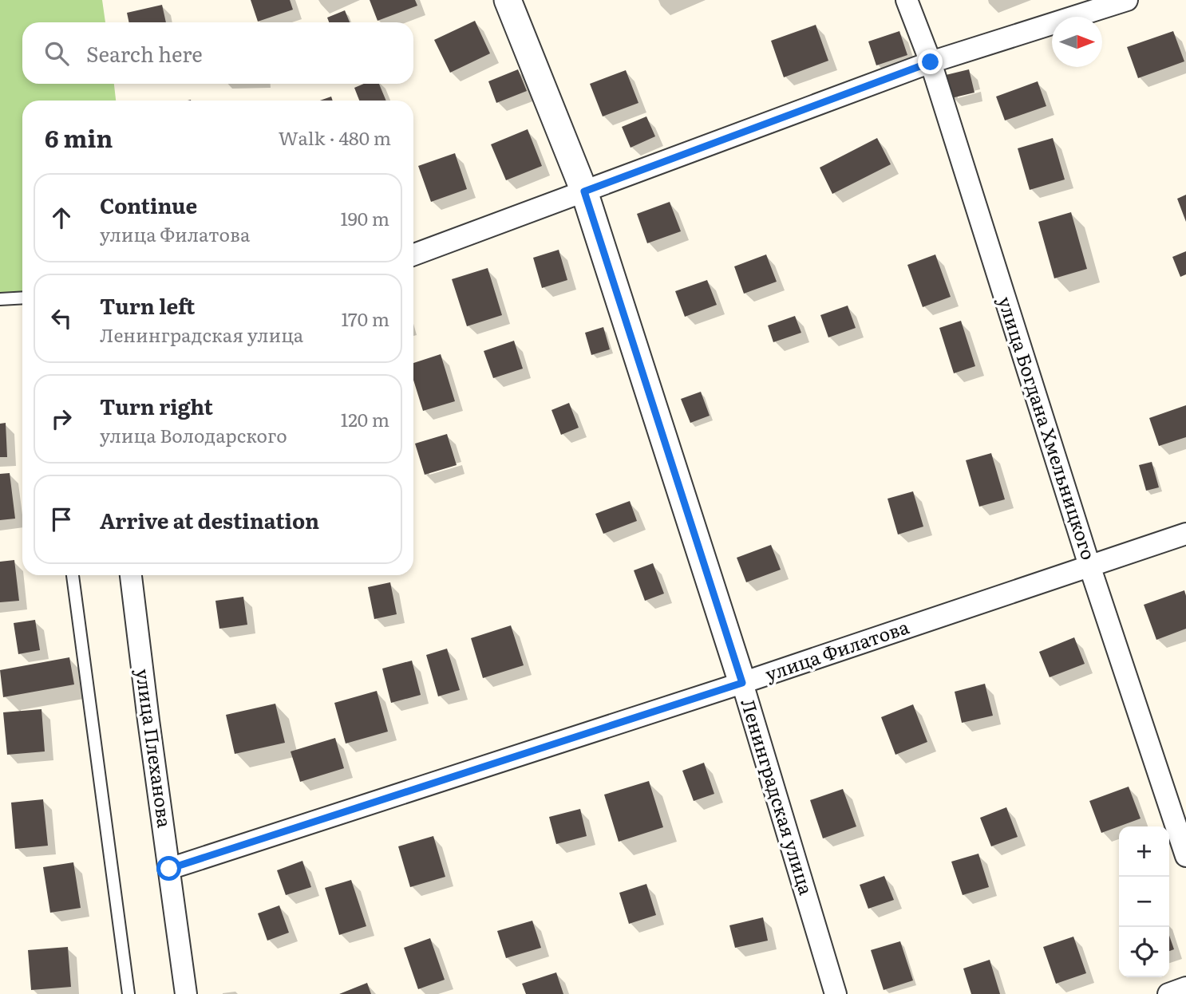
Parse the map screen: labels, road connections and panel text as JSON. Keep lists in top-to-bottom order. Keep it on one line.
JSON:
{"streets":{"street":["улица Богдана Хмельницкого","улица Филатова","улица Плеханова","Ленинградская улица"]},"crossings":[["улица Богдана Хмельницкого","улица Филатова"],["улица Филатова","улица Плеханова"],["улица Филатова","Ленинградская улица"]],"north":"right","page":{"search":"Search here","heading":["6 min","Walk · 480 m"],"list":[["Continue","улица Филатова","190 m"],["Turn left","Ленинградская улица","170 m"],["Turn right","улица Володарского","120 m"],"Arrive at destination"],"map_buttons":["+","−"]}}
